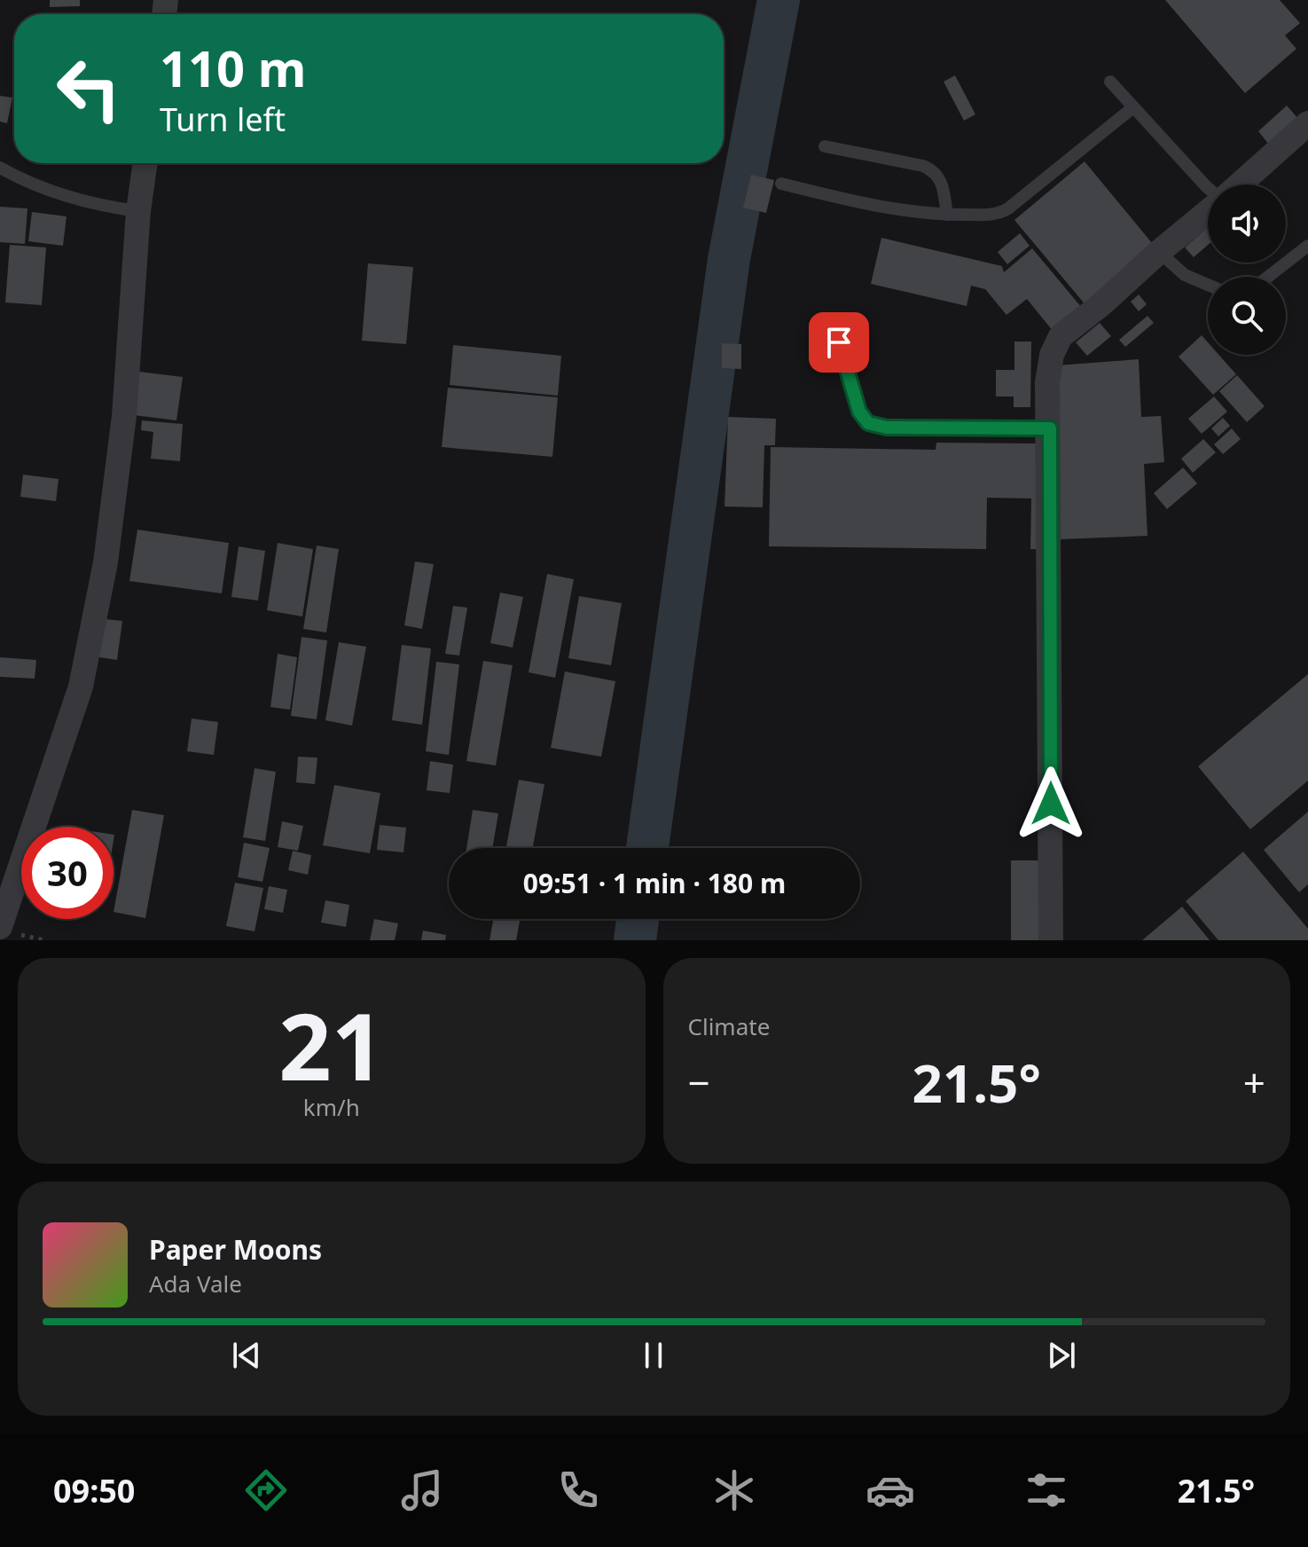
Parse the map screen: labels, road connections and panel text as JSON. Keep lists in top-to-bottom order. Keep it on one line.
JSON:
{"page":{"turn":["110 m","Turn left"],"limit":"30","trip":"09:51 · 1 min · 180 m","tile":[["21","km/h"],"Climate"],"heat":["−","21.5°","+"],"song":["Paper Moons","Ada Vale"],"tabs":["09:50","21.5°"]}}
